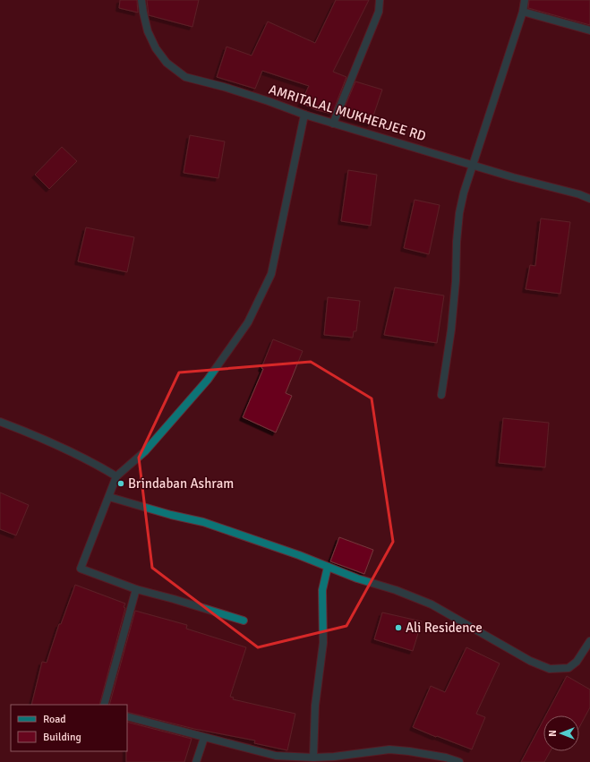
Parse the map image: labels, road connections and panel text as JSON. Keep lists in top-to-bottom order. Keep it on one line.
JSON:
{"streets":{"street":["AMRITALAL MUKHERJEE RD"]},"places":["Brindaban Ashram","Ali Residence"],"legend":["Road","Building"],"north":"left"}
